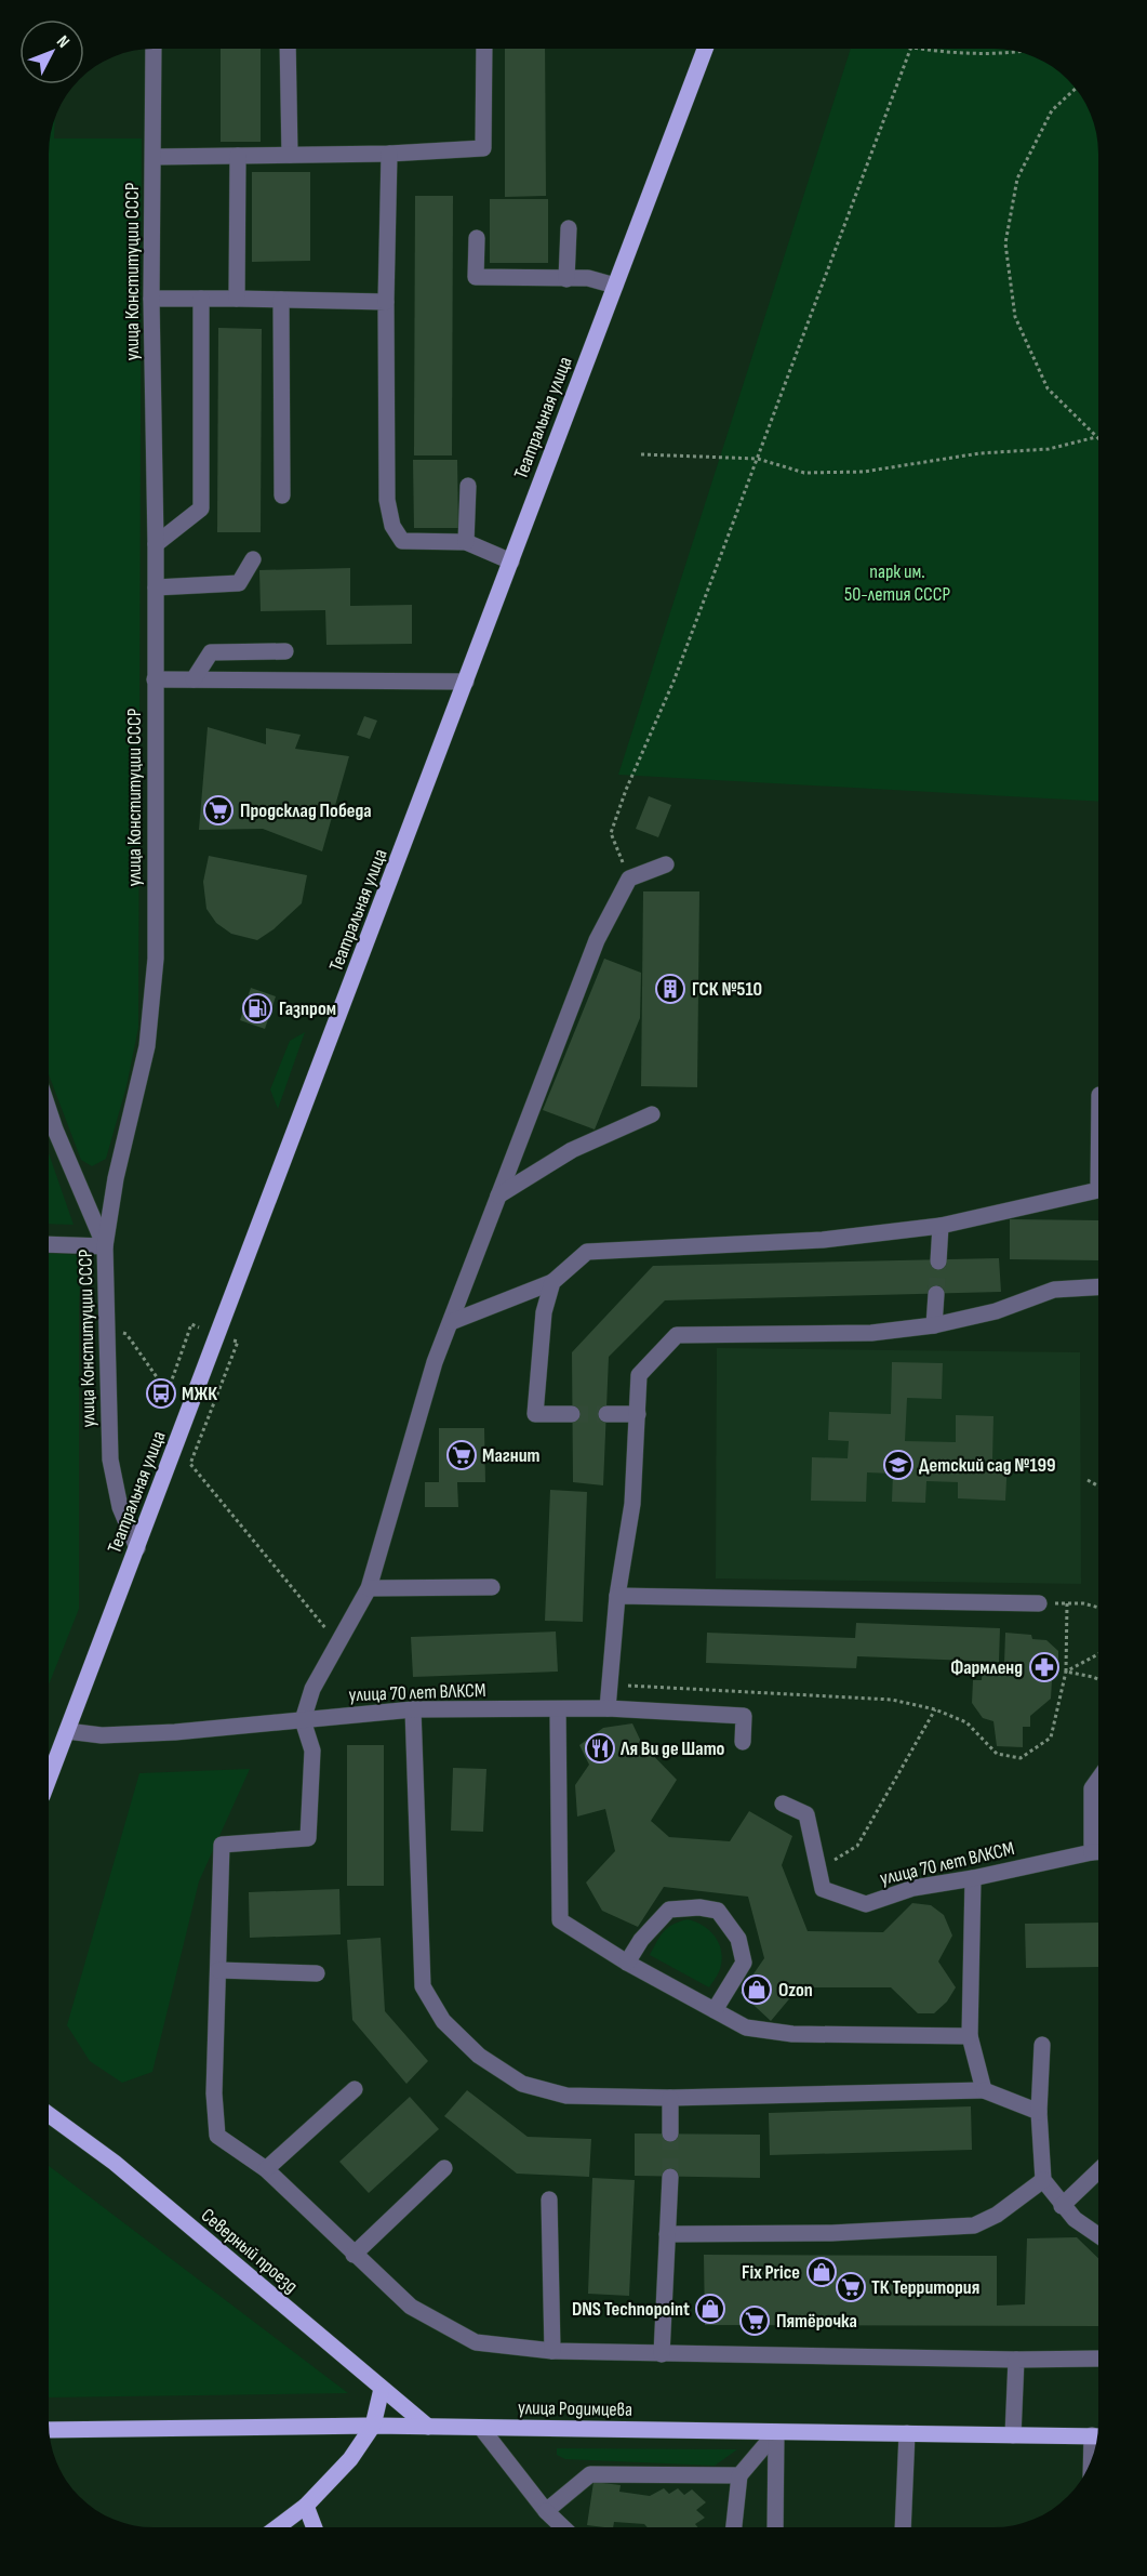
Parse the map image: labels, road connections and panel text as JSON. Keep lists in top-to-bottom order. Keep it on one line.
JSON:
{"streets":{"main road":["Театральная улица","Северный проезд","улица Родимцева"],"street":["улица Конституции СССР","улица 70 лет ВЛКСМ"]},"crossings":[["улица Конституции СССР","Театральная улица"],["Театральная улица","улица 70 лет ВЛКСМ"],["Северный проезд","улица Родимцева"]],"parks":["парк им. 50-летия СССР"],"places":{"supermarket":["Продсклад Победа","Магнит","ТК Территория","Пятёрочка"],"building":["ГСК №510"],"fuel station":["Газпром"],"bus stop":["МЖК"],"school or university":["Детский сад №199"],"pharmacy":["Фармленд"],"restaurant":["Ля Ви де Шато"],"shop":["Ozon","Fix Price","DNS Technopoint"]},"north":"top right"}
